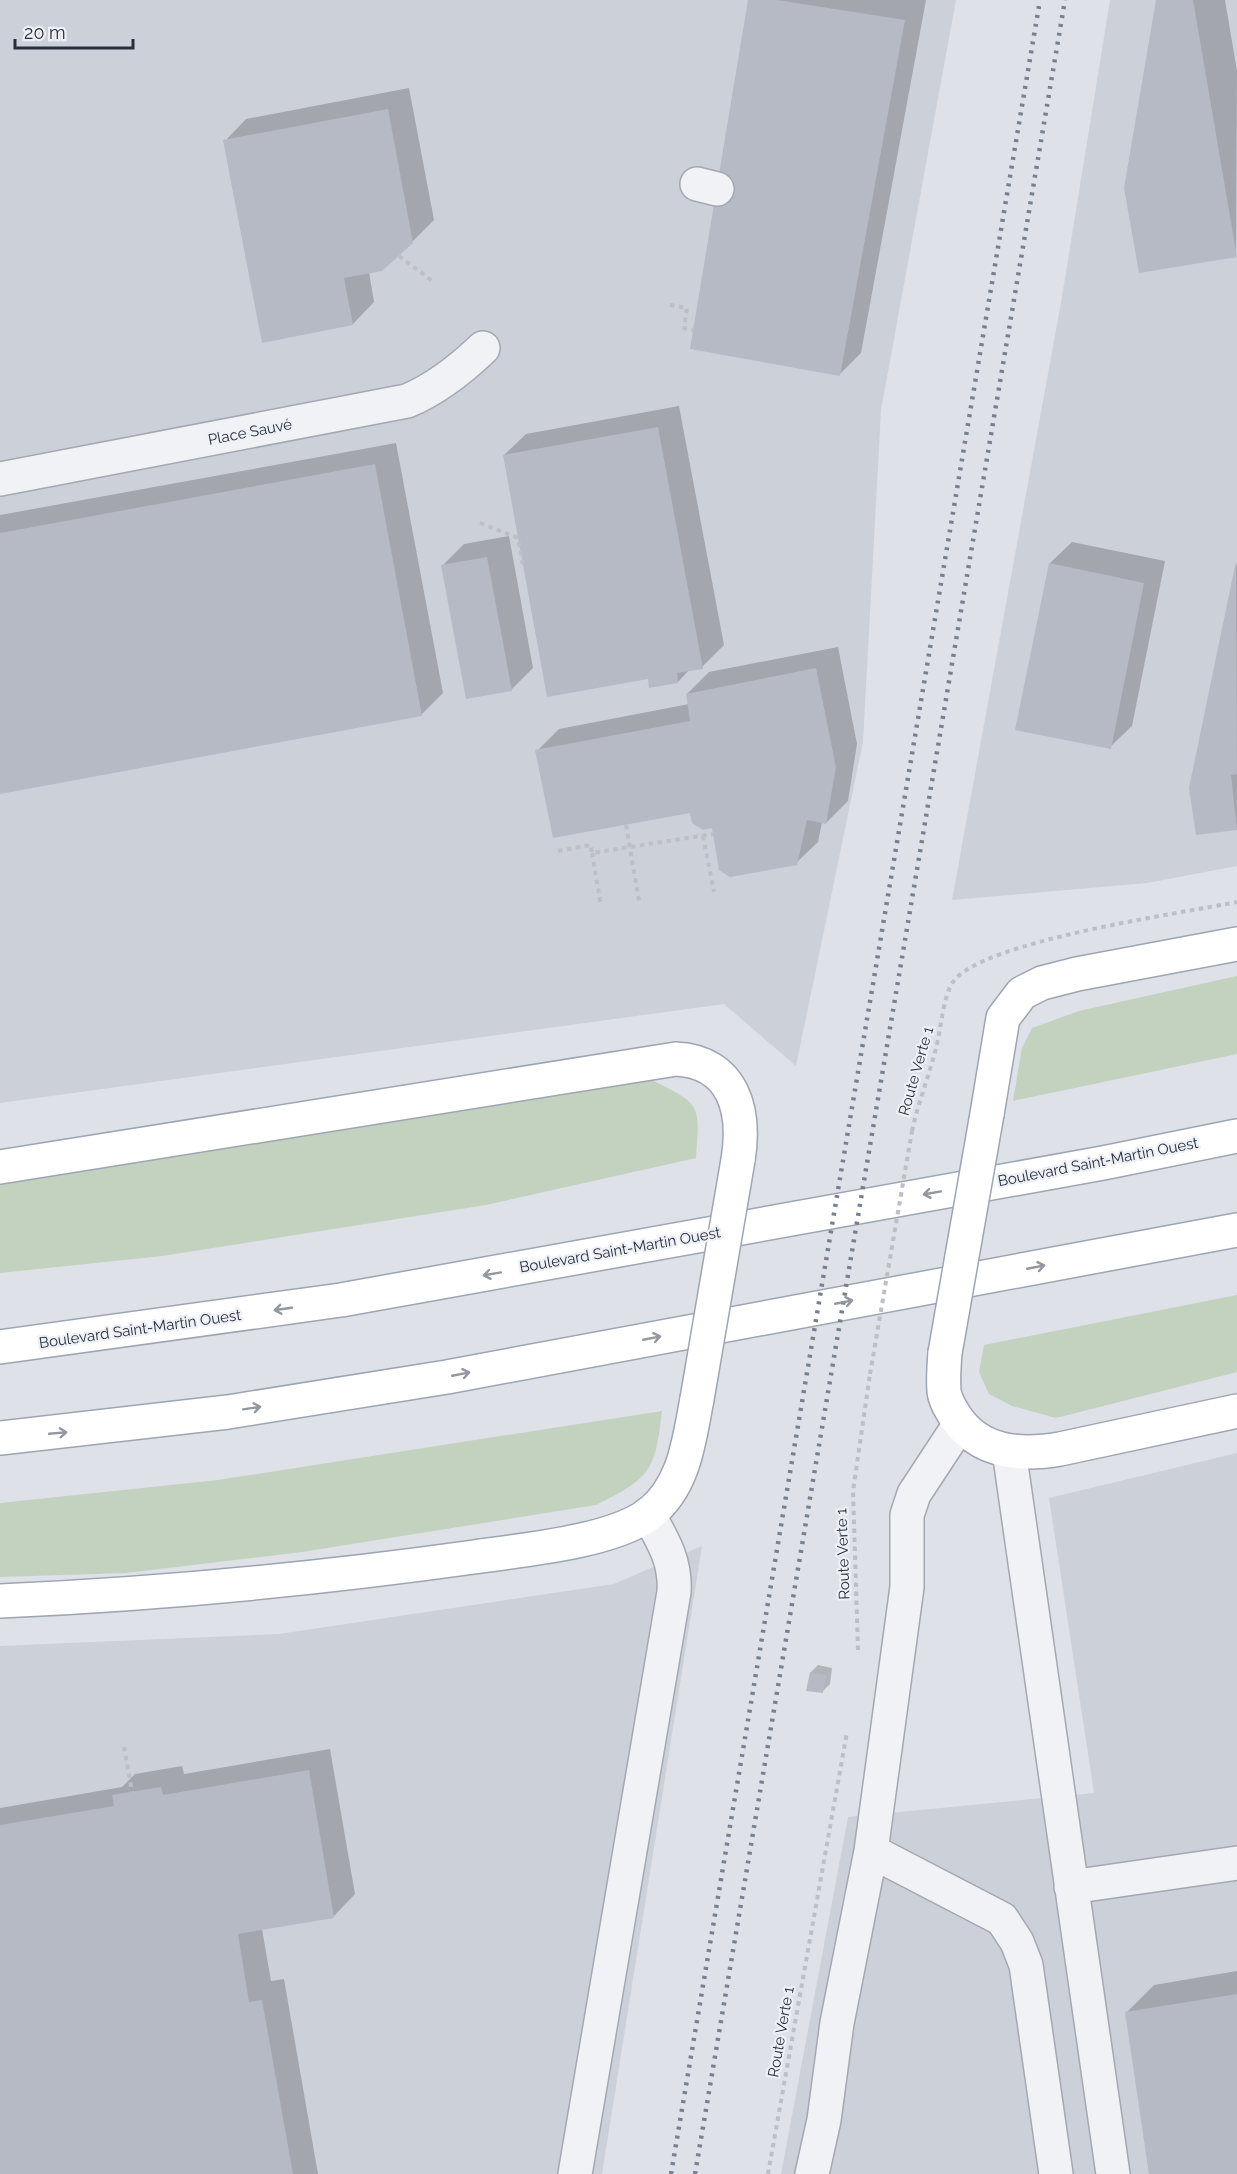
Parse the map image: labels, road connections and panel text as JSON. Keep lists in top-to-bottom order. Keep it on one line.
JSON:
{"streets":{"main road":["Boulevard Saint-Martin Ouest"],"street":["Place Sauvé"],"path":["Route Verte 1"]},"scale_bar":"20 m"}
